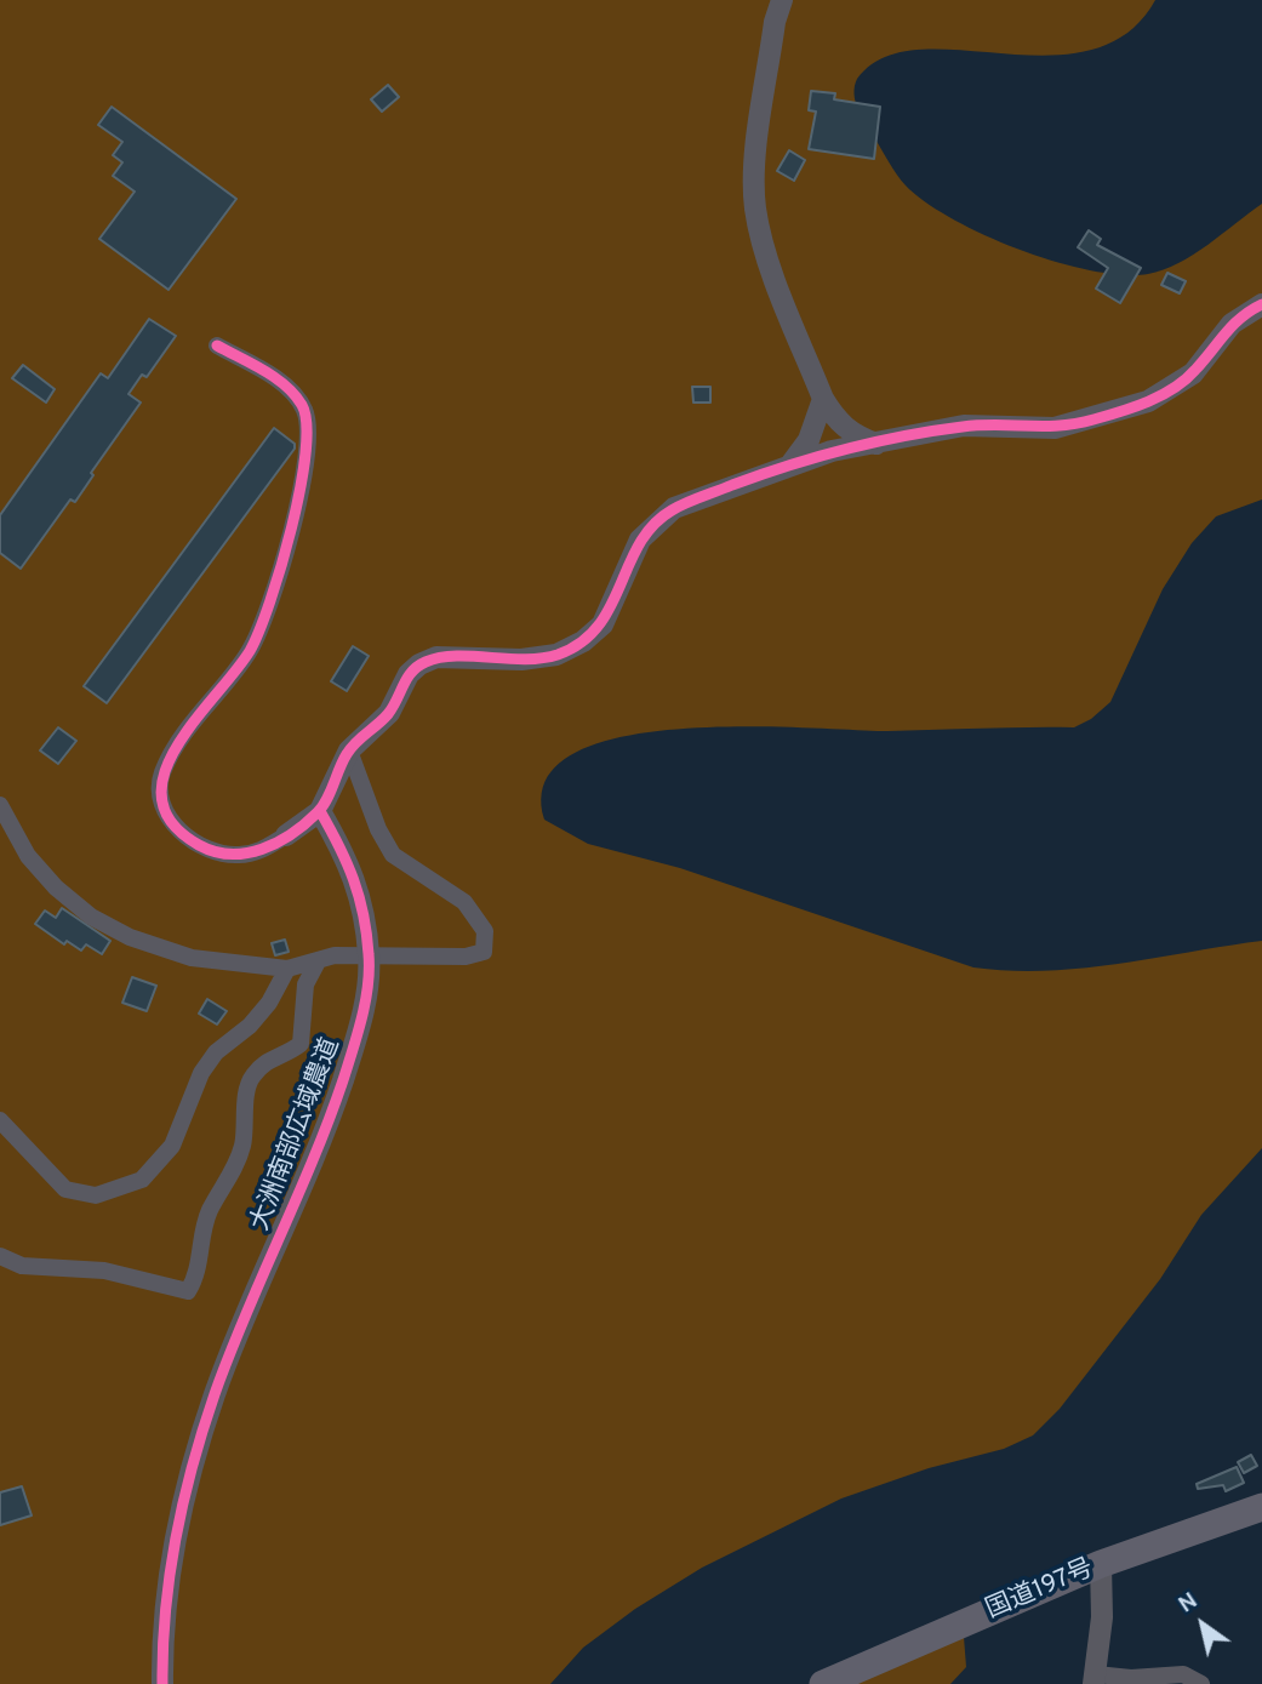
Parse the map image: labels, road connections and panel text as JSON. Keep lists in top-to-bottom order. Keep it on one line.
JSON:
{"streets":{"highway":["国道197号"],"street":["大洲南部広域農道"]},"north":"top left"}
